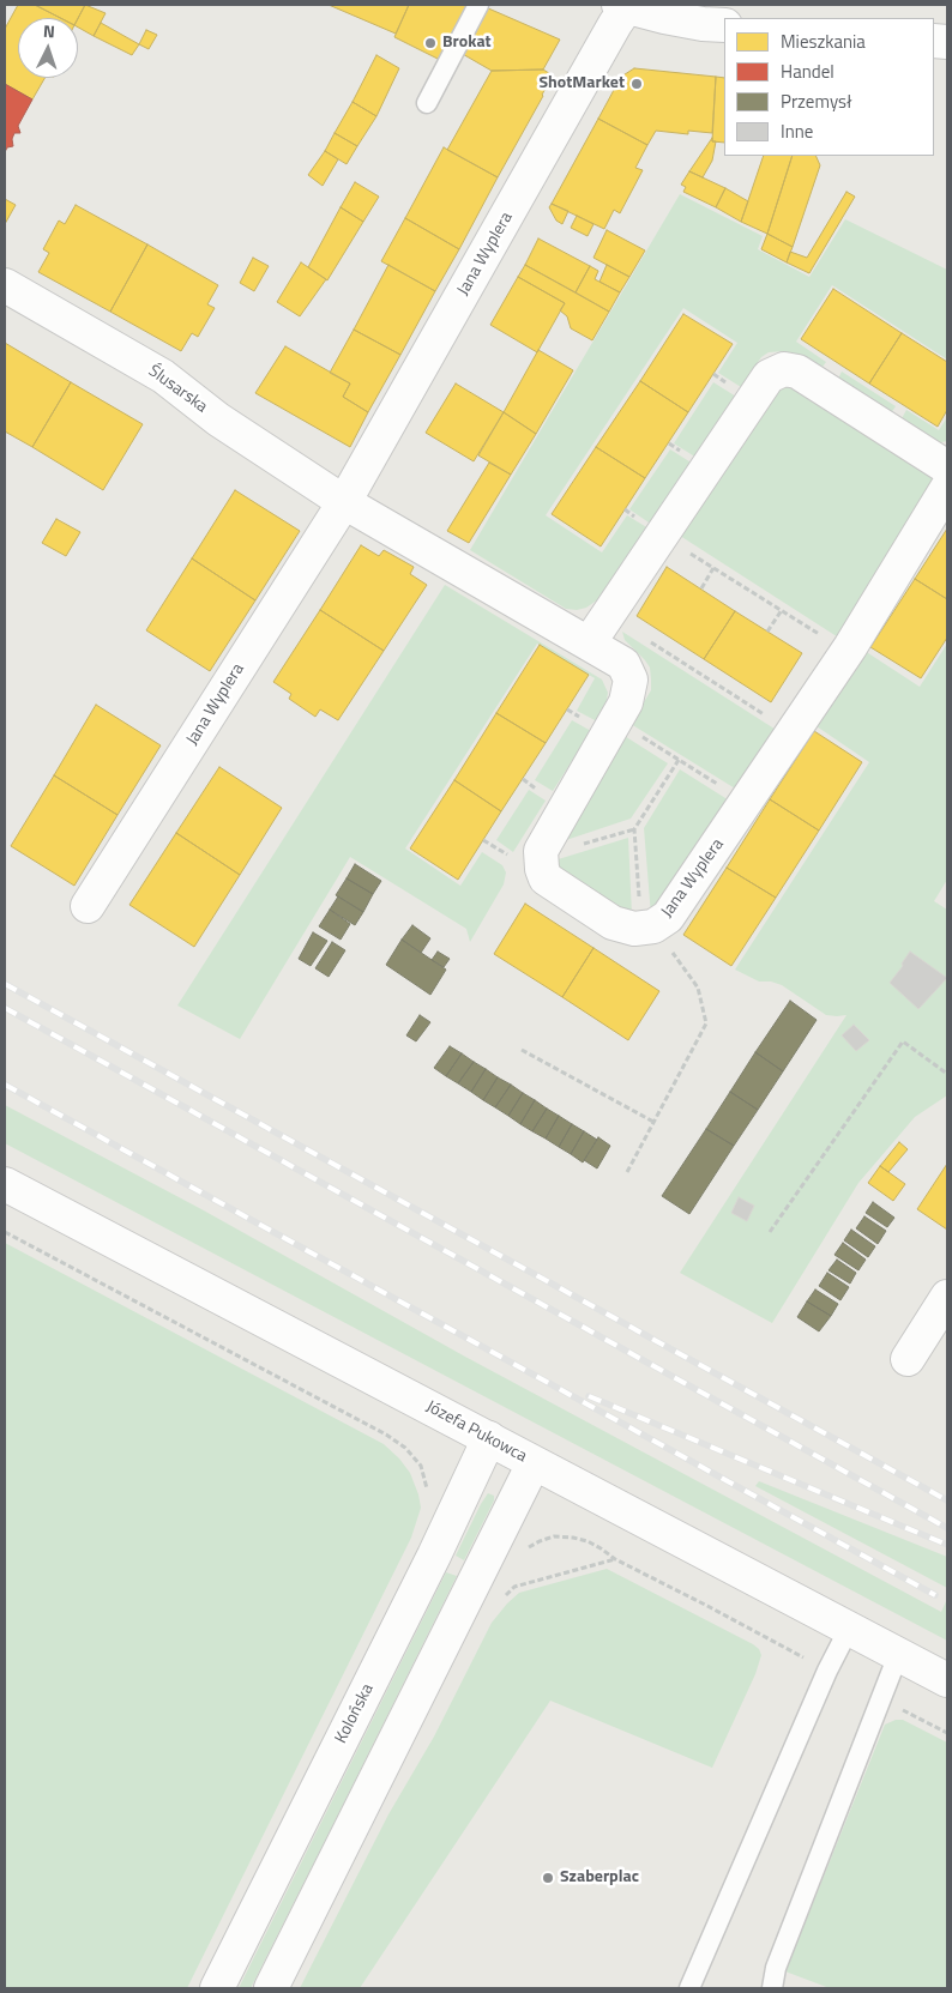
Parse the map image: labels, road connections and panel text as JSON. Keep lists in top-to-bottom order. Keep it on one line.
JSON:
{"streets":{"street":["Jana Wyplera","Ślusarska","Józefa Pukowca","Kolońska"]},"crossings":[["Jana Wyplera","Ślusarska"],["Józefa Pukowca","Kolońska"]],"places":["Brokat","ShotMarket","Szaberplac"],"legend":["Mieszkania","Handel","Przemysł","Inne"],"north":"top"}
